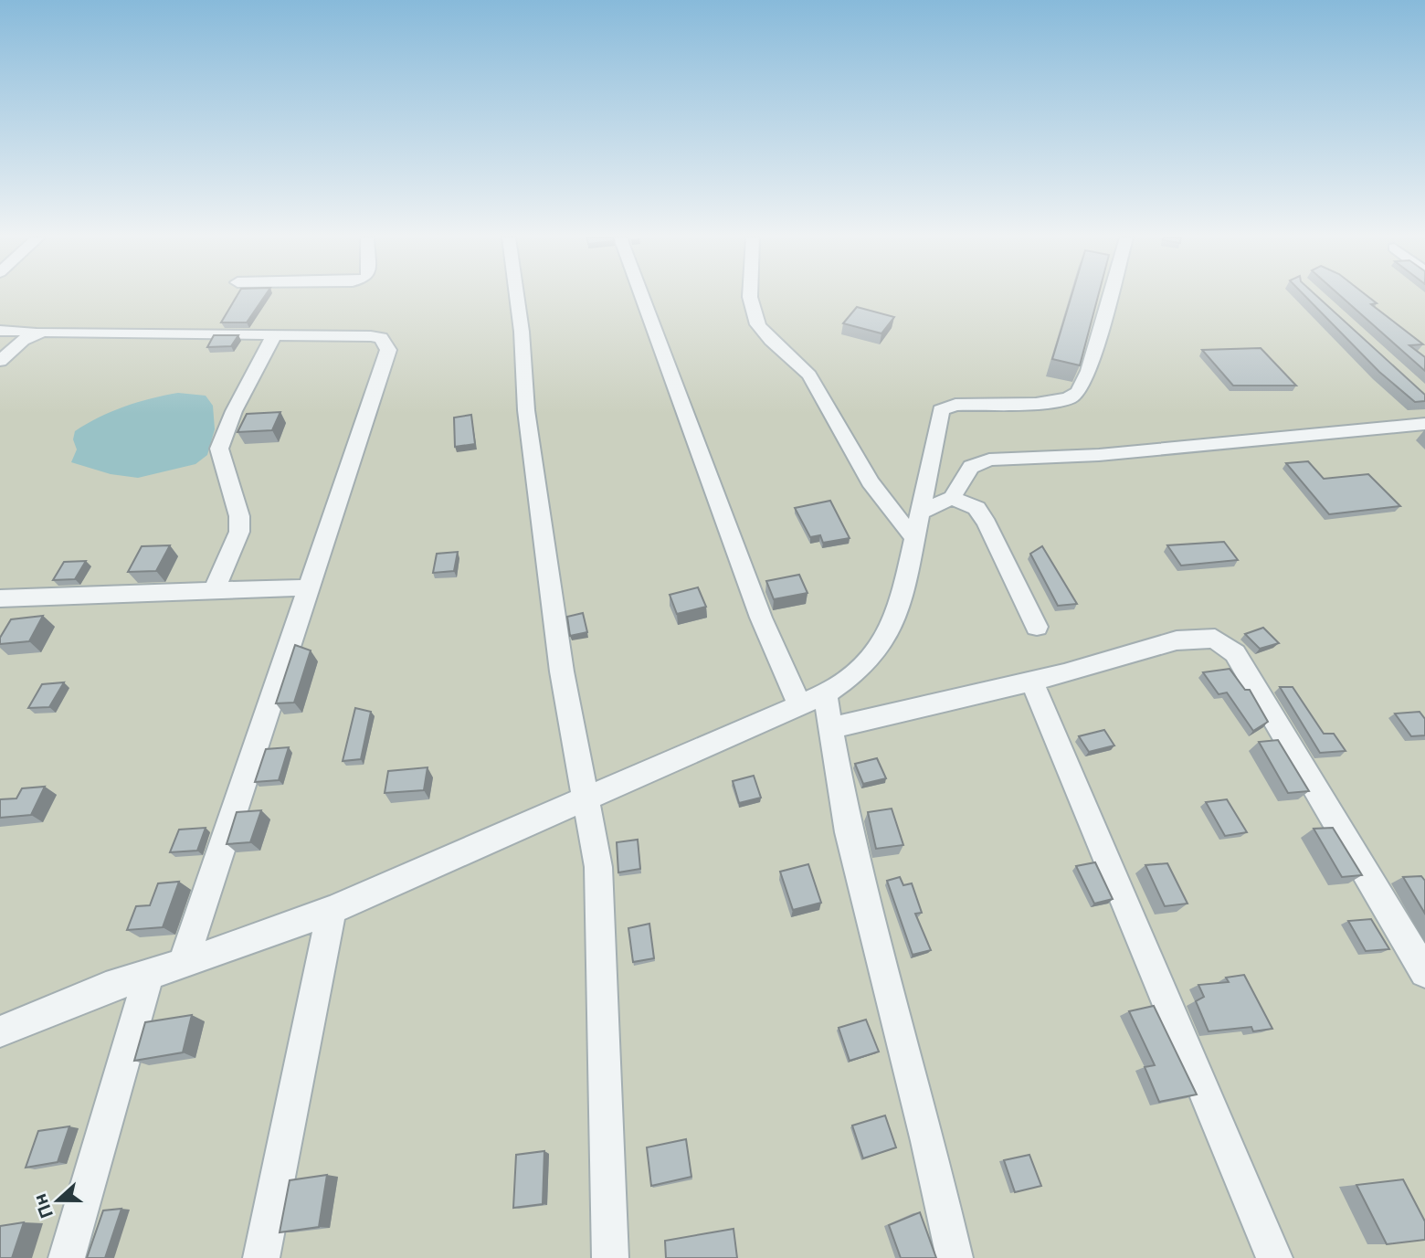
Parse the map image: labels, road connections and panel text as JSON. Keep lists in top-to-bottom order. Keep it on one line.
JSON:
{"north":"left"}
